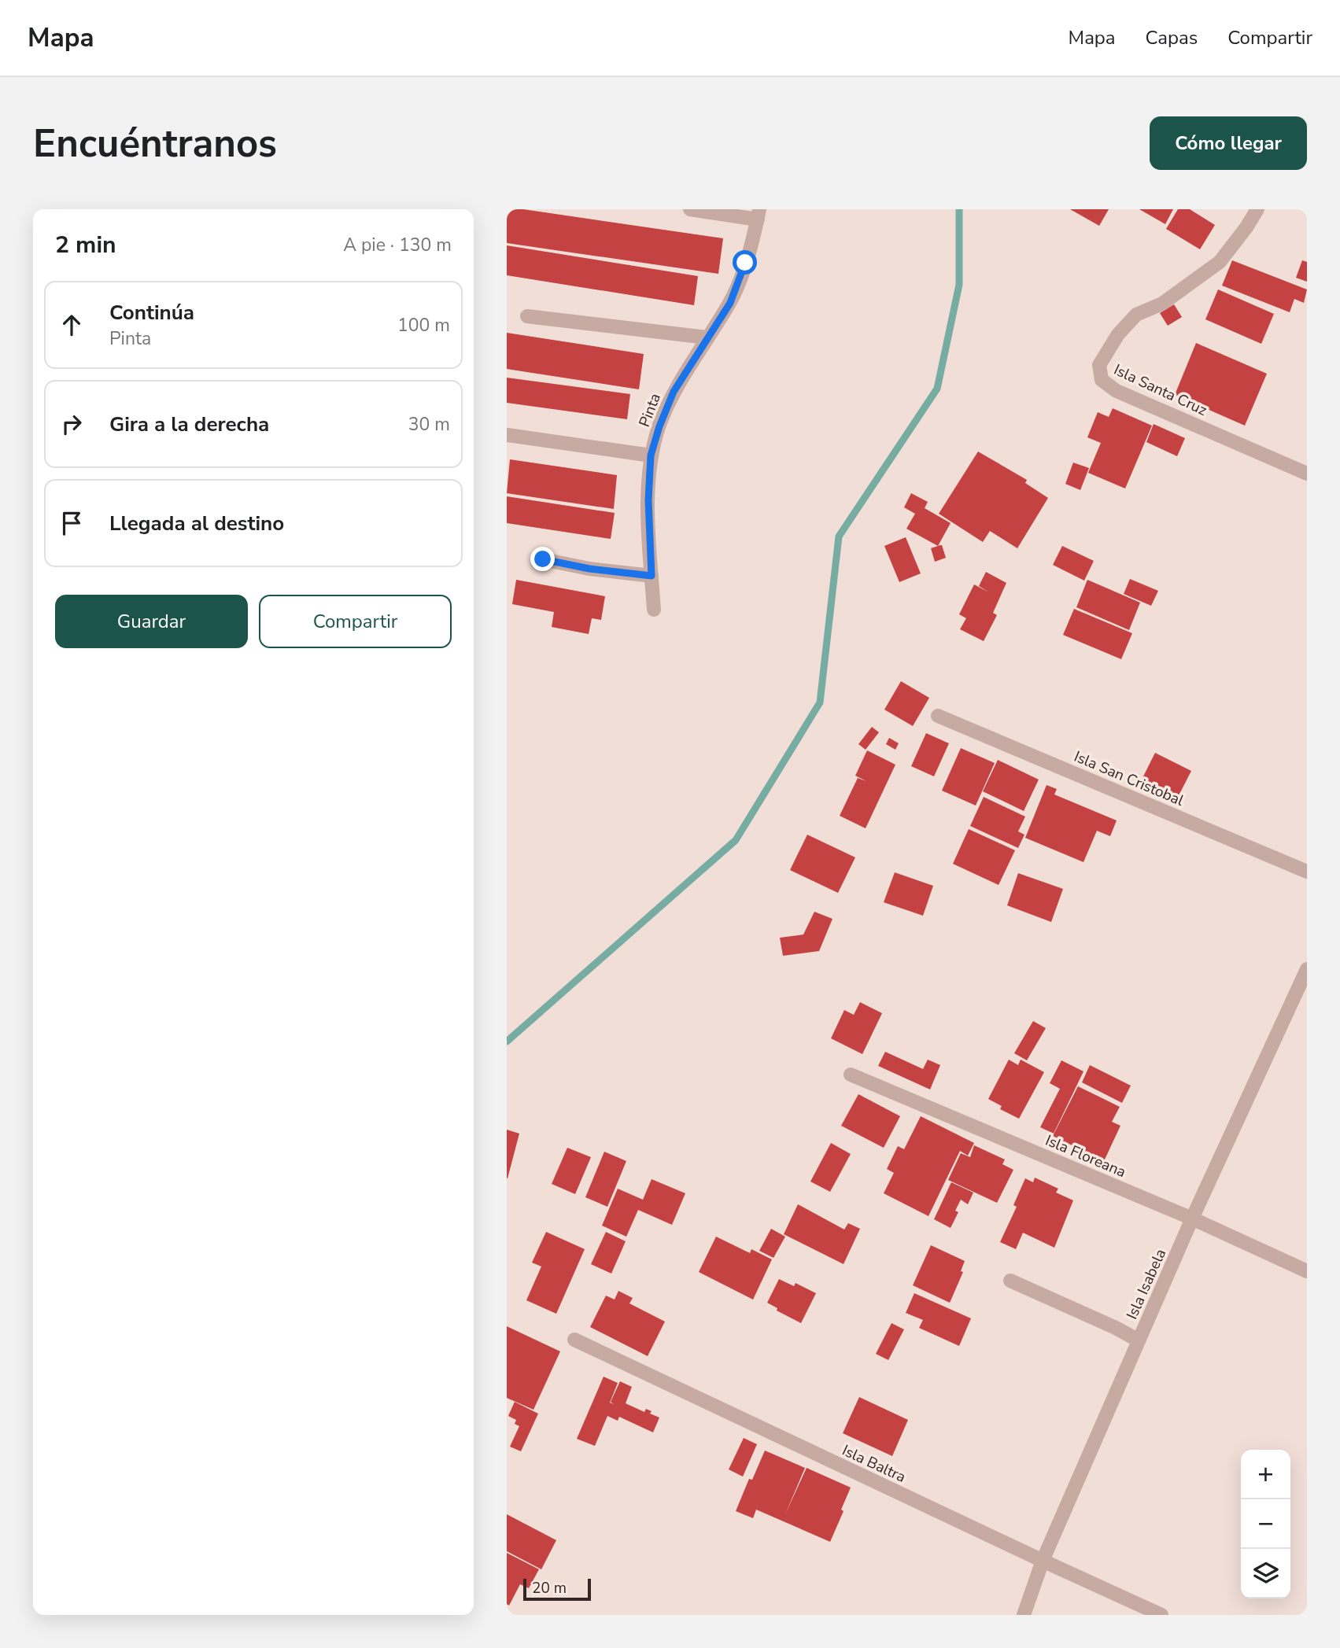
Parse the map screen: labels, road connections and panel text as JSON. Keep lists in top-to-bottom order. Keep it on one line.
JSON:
{"streets":{"street":["Isla Santa Cruz","Pinta","Isla San Cristobal","Isla Floreana","Isla Isabela","Isla Baltra"]},"crossings":[["Isla Floreana","Isla Isabela"],["Isla Isabela","Isla Baltra"]],"scale_bar":"20 m","page":{"header":"Mapa","nav":["Mapa","Capas","Compartir"],"buttons":["Cómo llegar",["Guardar","Compartir"]],"title":"Encuéntranos","heading":["2 min","A pie · 130 m"],"list":[["Continúa","Pinta","100 m"],["Gira a la derecha","30 m"],"Llegada al destino"],"map_buttons":["+","−"],"scale":"20 m"}}
